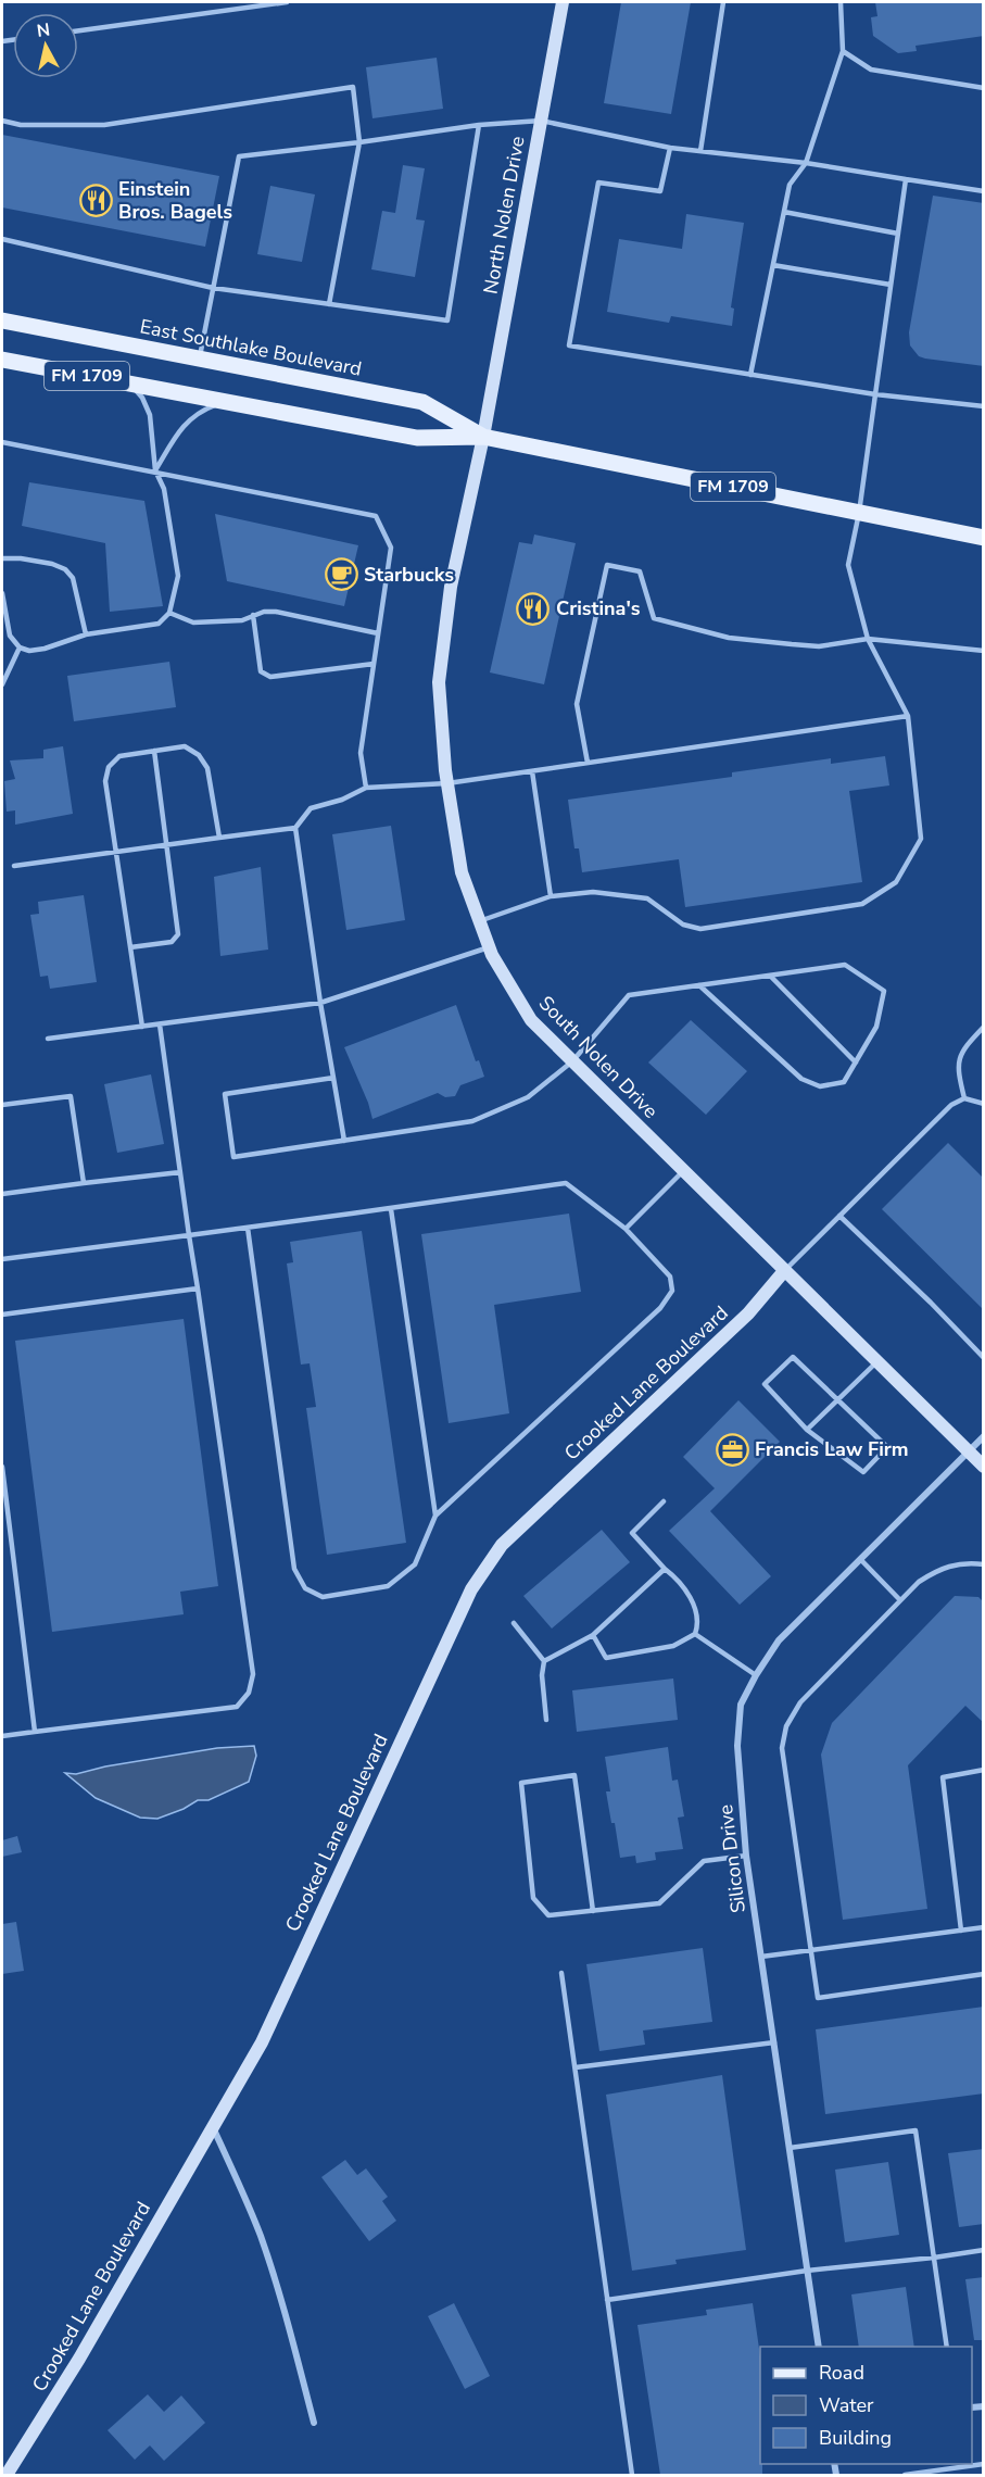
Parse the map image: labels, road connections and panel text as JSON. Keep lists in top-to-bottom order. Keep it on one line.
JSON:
{"streets":{"main road":["East Southlake Boulevard","FM 1709"],"street":["North Nolen Drive","South Nolen Drive","Crooked Lane Boulevard","Silicon Drive"]},"crossings":[["North Nolen Drive","East Southlake Boulevard"],["North Nolen Drive","South Nolen Drive"],["East Southlake Boulevard","South Nolen Drive"],["South Nolen Drive","Crooked Lane Boulevard"],["South Nolen Drive","Silicon Drive"]],"places":{"restaurant":["Einstein Bros. Bagels","Cristina's"],"cafe":["Starbucks"],"office":["Francis Law Firm"]},"legend":["Road","Water","Building"],"north":"top"}
